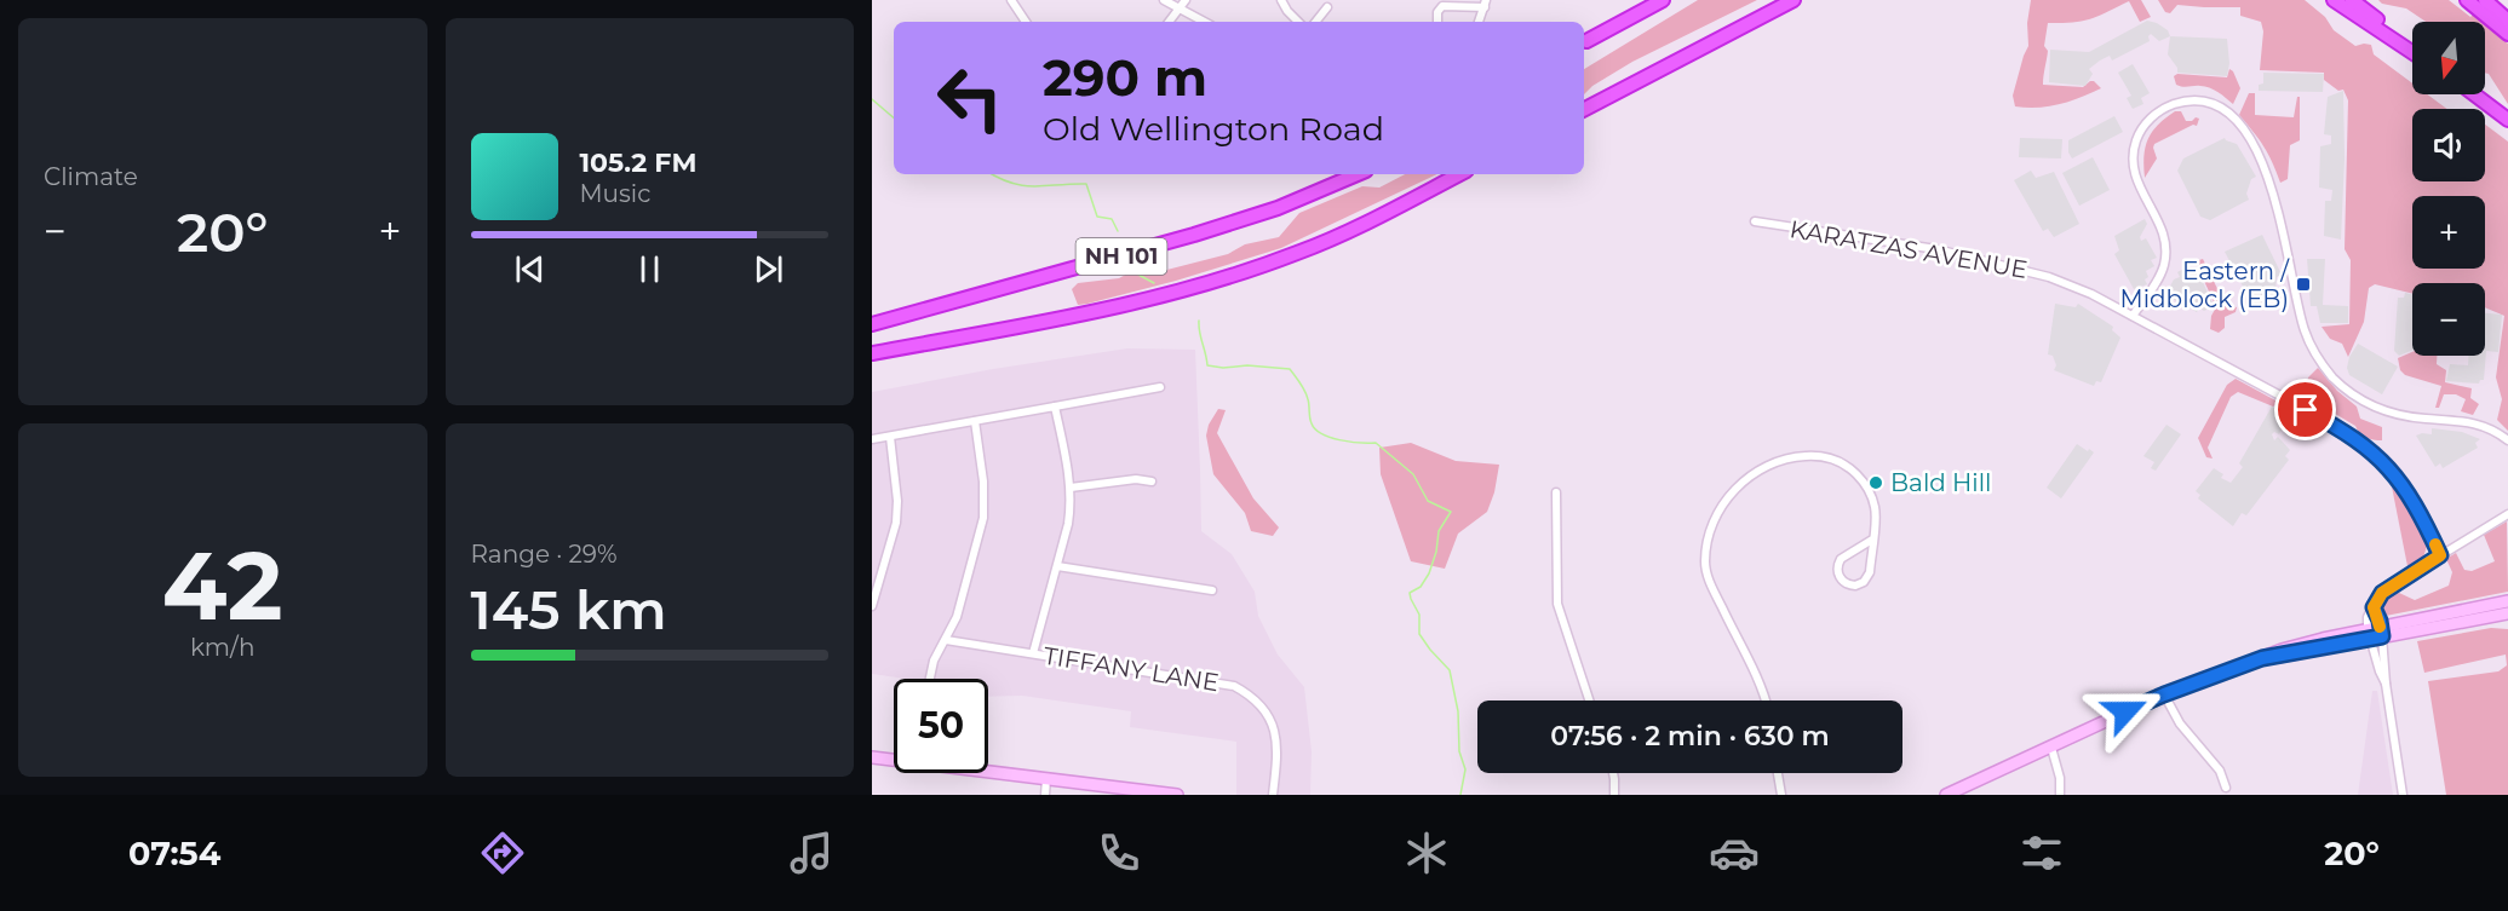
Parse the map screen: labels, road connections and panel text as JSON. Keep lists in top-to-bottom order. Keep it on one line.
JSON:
{"streets":{"highway":["NH 101"],"street":["KARATZAS AVENUE","TIFFANY LANE"]},"places":{"transit":["Eastern / Midblock (EB)"],"other":["Bald Hill"]},"north":"bottom","page":{"tile":["Climate",["42","km/h"],["Range · 29%","145 km"]],"map_buttons":["+","−"],"turn":["290 m","Old Wellington Road"],"song":["105.2 FM","Music"],"heat":["−","20°","+"],"limit":"50","trip":"07:56 · 2 min · 630 m","tabs":["07:54","20°"]}}
